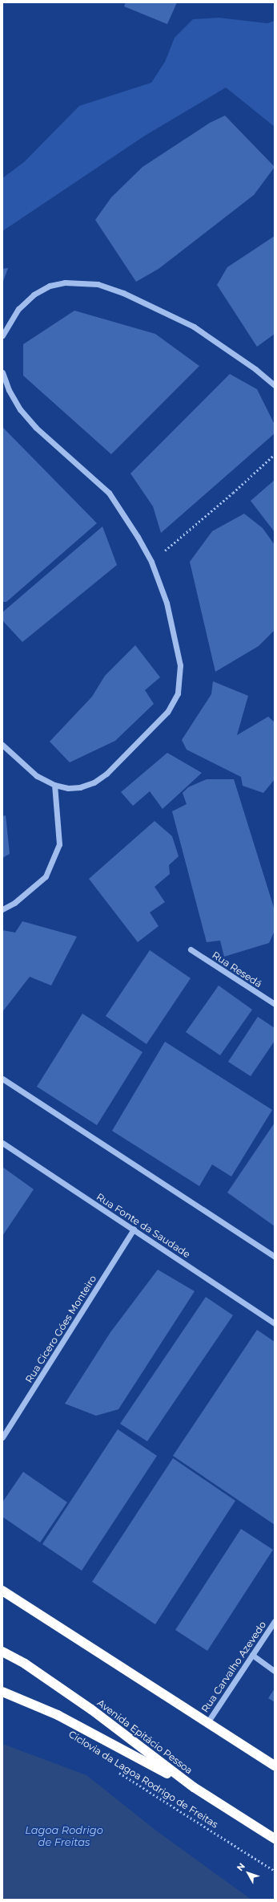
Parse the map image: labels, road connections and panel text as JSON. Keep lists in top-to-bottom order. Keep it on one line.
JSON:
{"streets":{"highway":["Avenida Epitácio Pessoa"],"street":["Rua Resedá","Rua Fonte da Saudade","Rua Cicero Góes Monteiro","Rua Carvalho Azevedo"],"path":["Ciclovia da Lagoa Rodrigo de Freitas"]},"crossings":[["Rua Fonte da Saudade","Rua Cicero Góes Monteiro"]],"water":["Lagoa Rodrigo de Freitas"],"north":"top left"}
